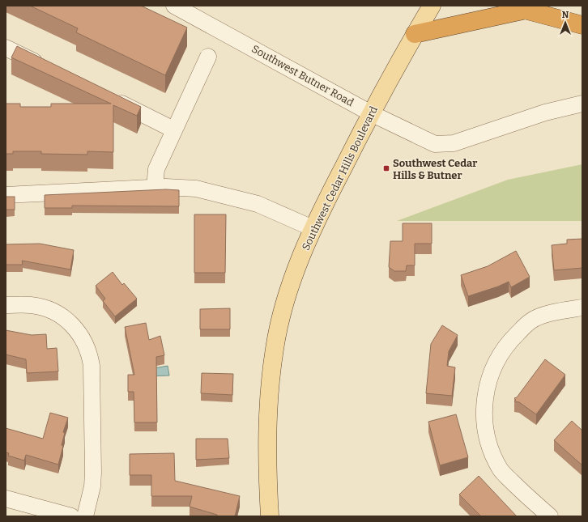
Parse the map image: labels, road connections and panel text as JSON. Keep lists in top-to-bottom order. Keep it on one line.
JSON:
{"streets":{"main road":["Southwest Cedar Hills Boulevard"],"street":["Southwest Butner Road"]},"crossings":[["Southwest Butner Road","Southwest Cedar Hills Boulevard"]],"places":{"transit":["Southwest Cedar Hills & Butner"]},"north":"top"}
